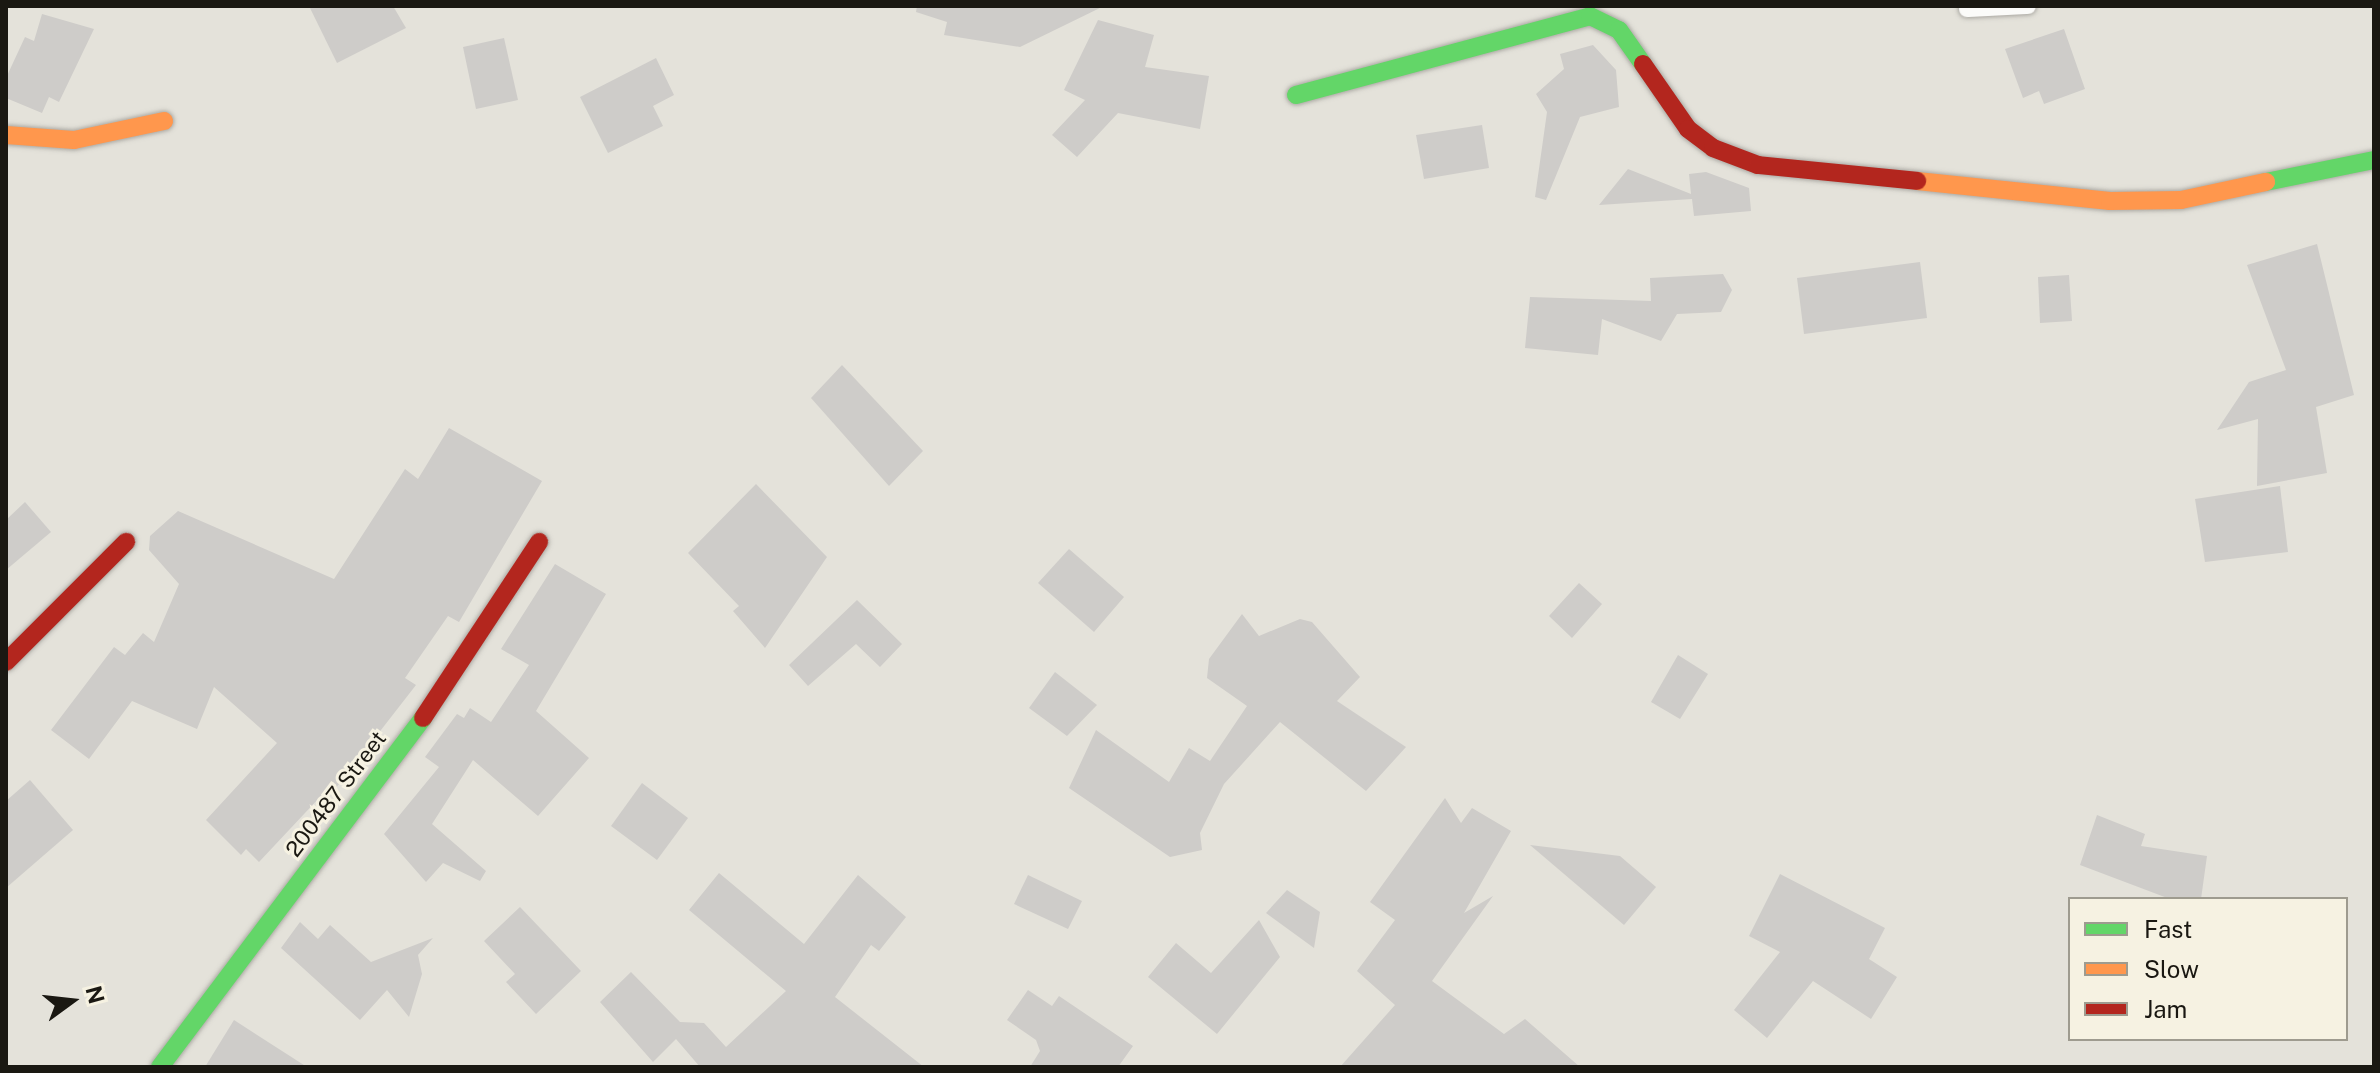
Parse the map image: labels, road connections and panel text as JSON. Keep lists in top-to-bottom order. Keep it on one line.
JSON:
{"streets":{"street":["200487 Street"]},"legend":["Fast","Slow","Jam"],"north":"right"}
